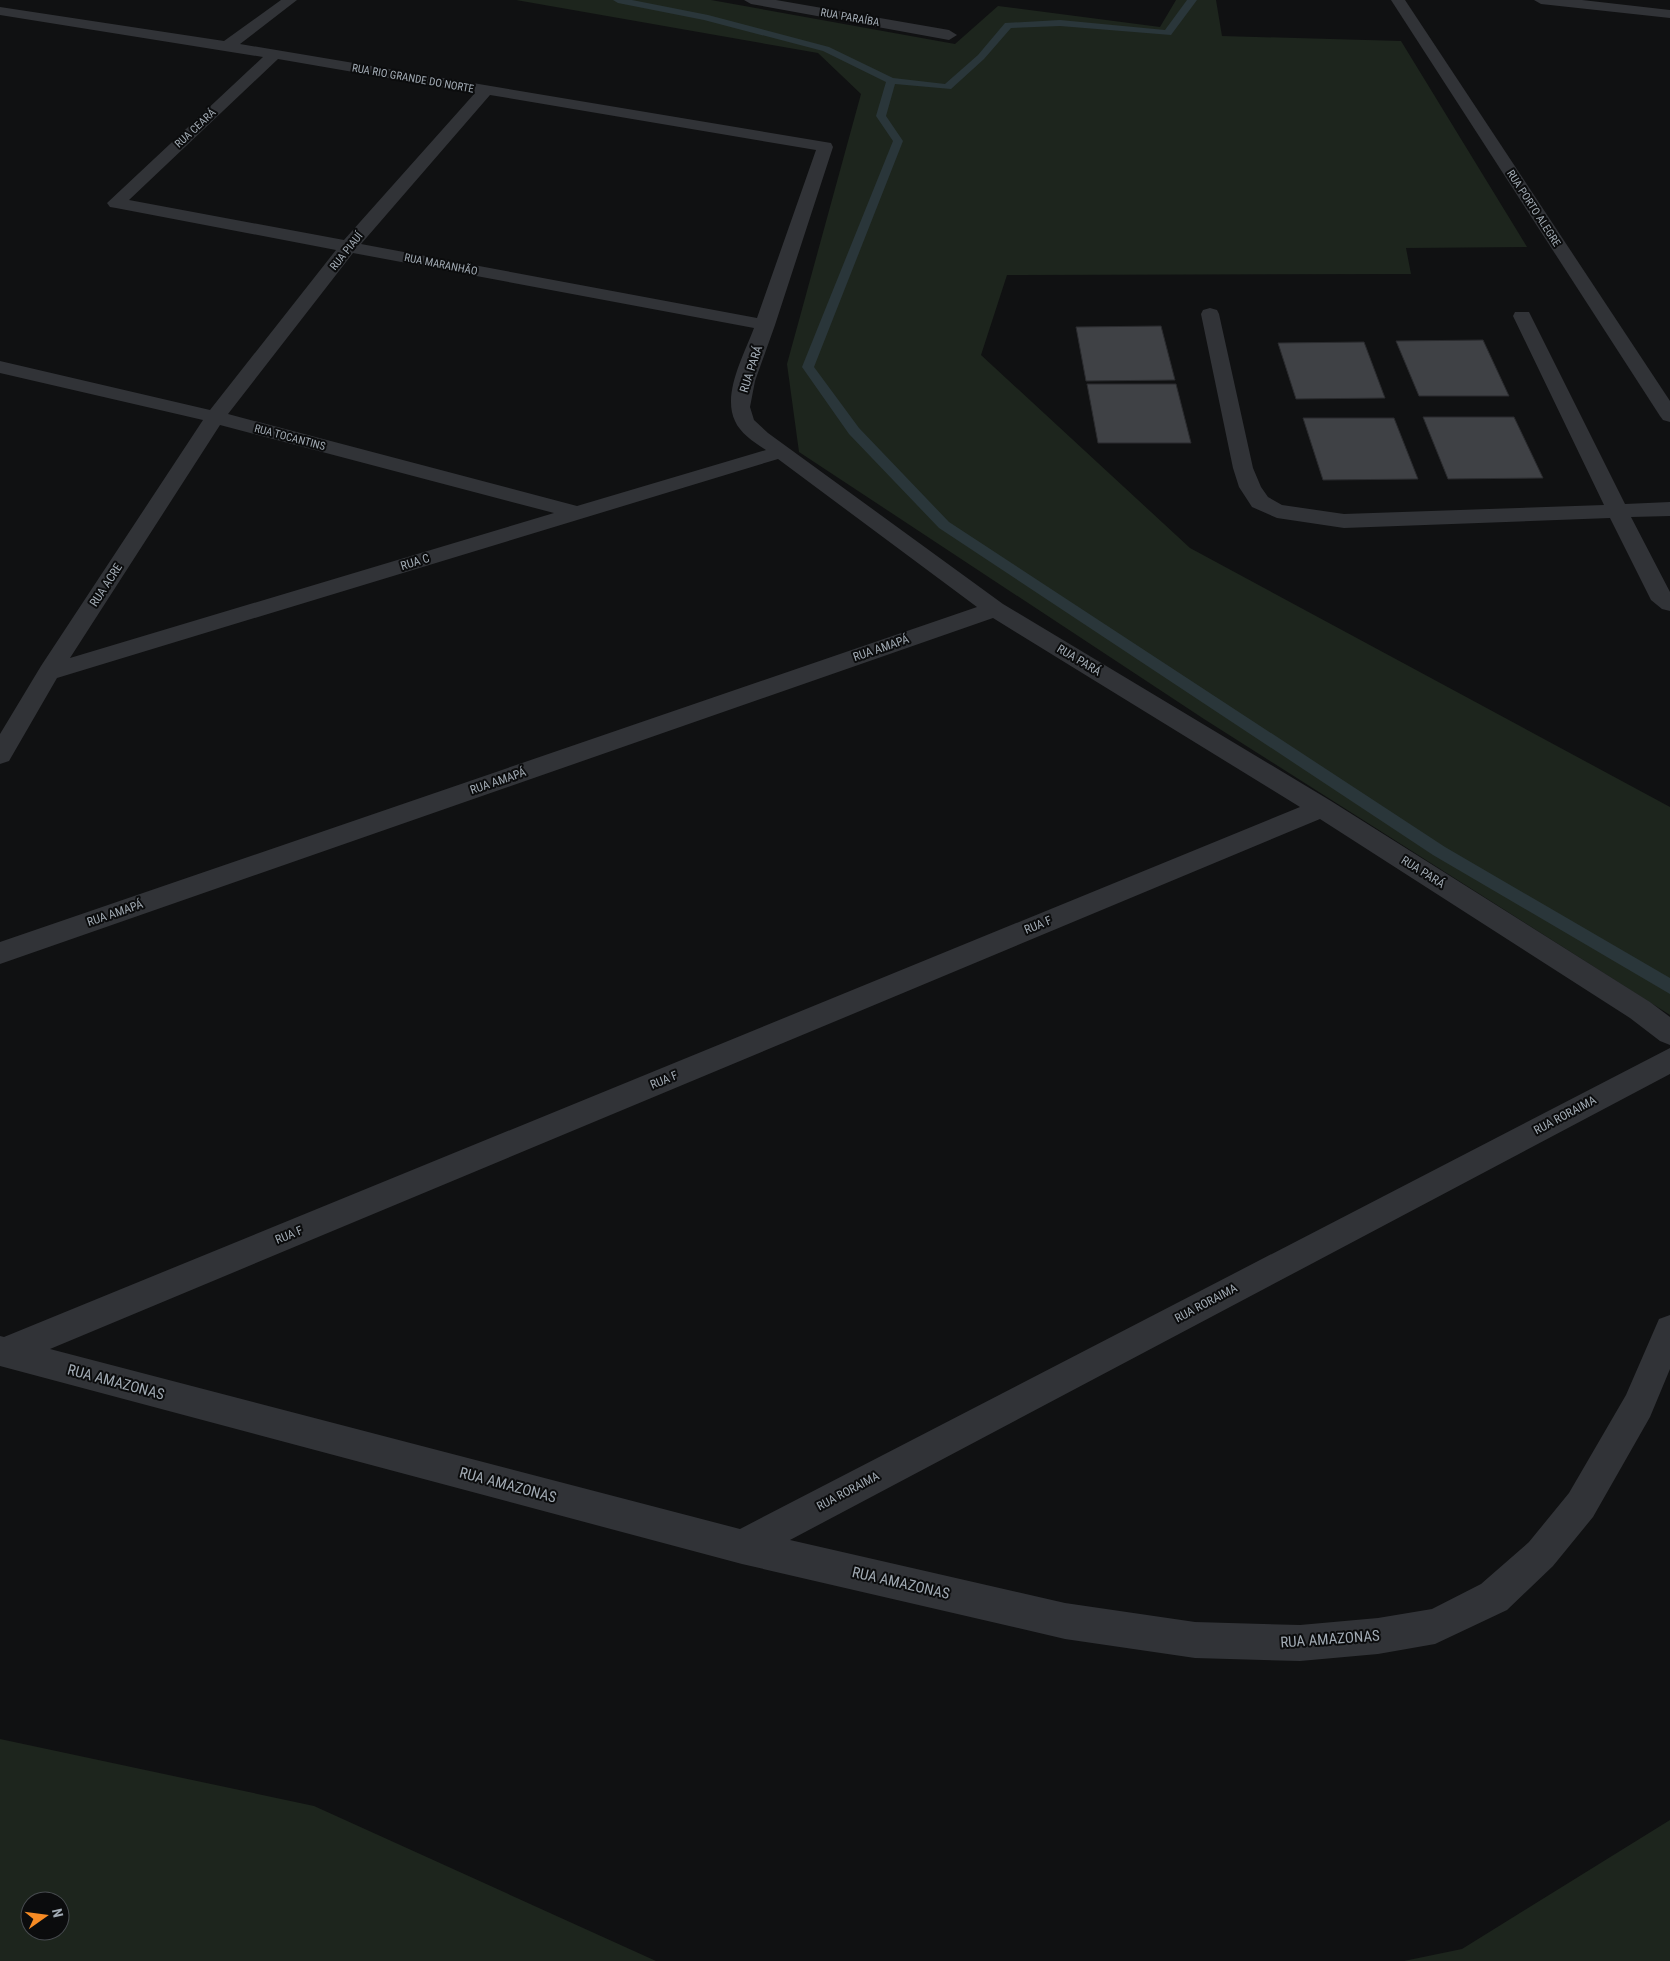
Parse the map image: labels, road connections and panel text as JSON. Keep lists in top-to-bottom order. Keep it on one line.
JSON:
{"streets":{"street":["RUA PARAÍBA","RUA RIO GRANDE DO NORTE","RUA CEARÁ","RUA PORTO ALEGRE","RUA PIAUÍ","RUA MARANHÃO","RUA PARÁ","RUA TOCANTINS","RUA C","RUA ACRE","RUA AMAPÁ","RUA F","RUA RORAIMA","RUA AMAZONAS"]},"crossings":[["RUA RIO GRANDE DO NORTE","RUA CEARÁ"],["RUA RIO GRANDE DO NORTE","RUA PIAUÍ"],["RUA RIO GRANDE DO NORTE","RUA PARÁ"],["RUA CEARÁ","RUA MARANHÃO"],["RUA PIAUÍ","RUA MARANHÃO"],["RUA PIAUÍ","RUA TOCANTINS"],["RUA PIAUÍ","RUA ACRE"],["RUA MARANHÃO","RUA PARÁ"],["RUA PARÁ","RUA C"],["RUA PARÁ","RUA AMAPÁ"],["RUA PARÁ","RUA F"],["RUA TOCANTINS","RUA C"],["RUA TOCANTINS","RUA ACRE"],["RUA C","RUA ACRE"],["RUA F","RUA AMAZONAS"],["RUA RORAIMA","RUA AMAZONAS"]],"north":"right"}
